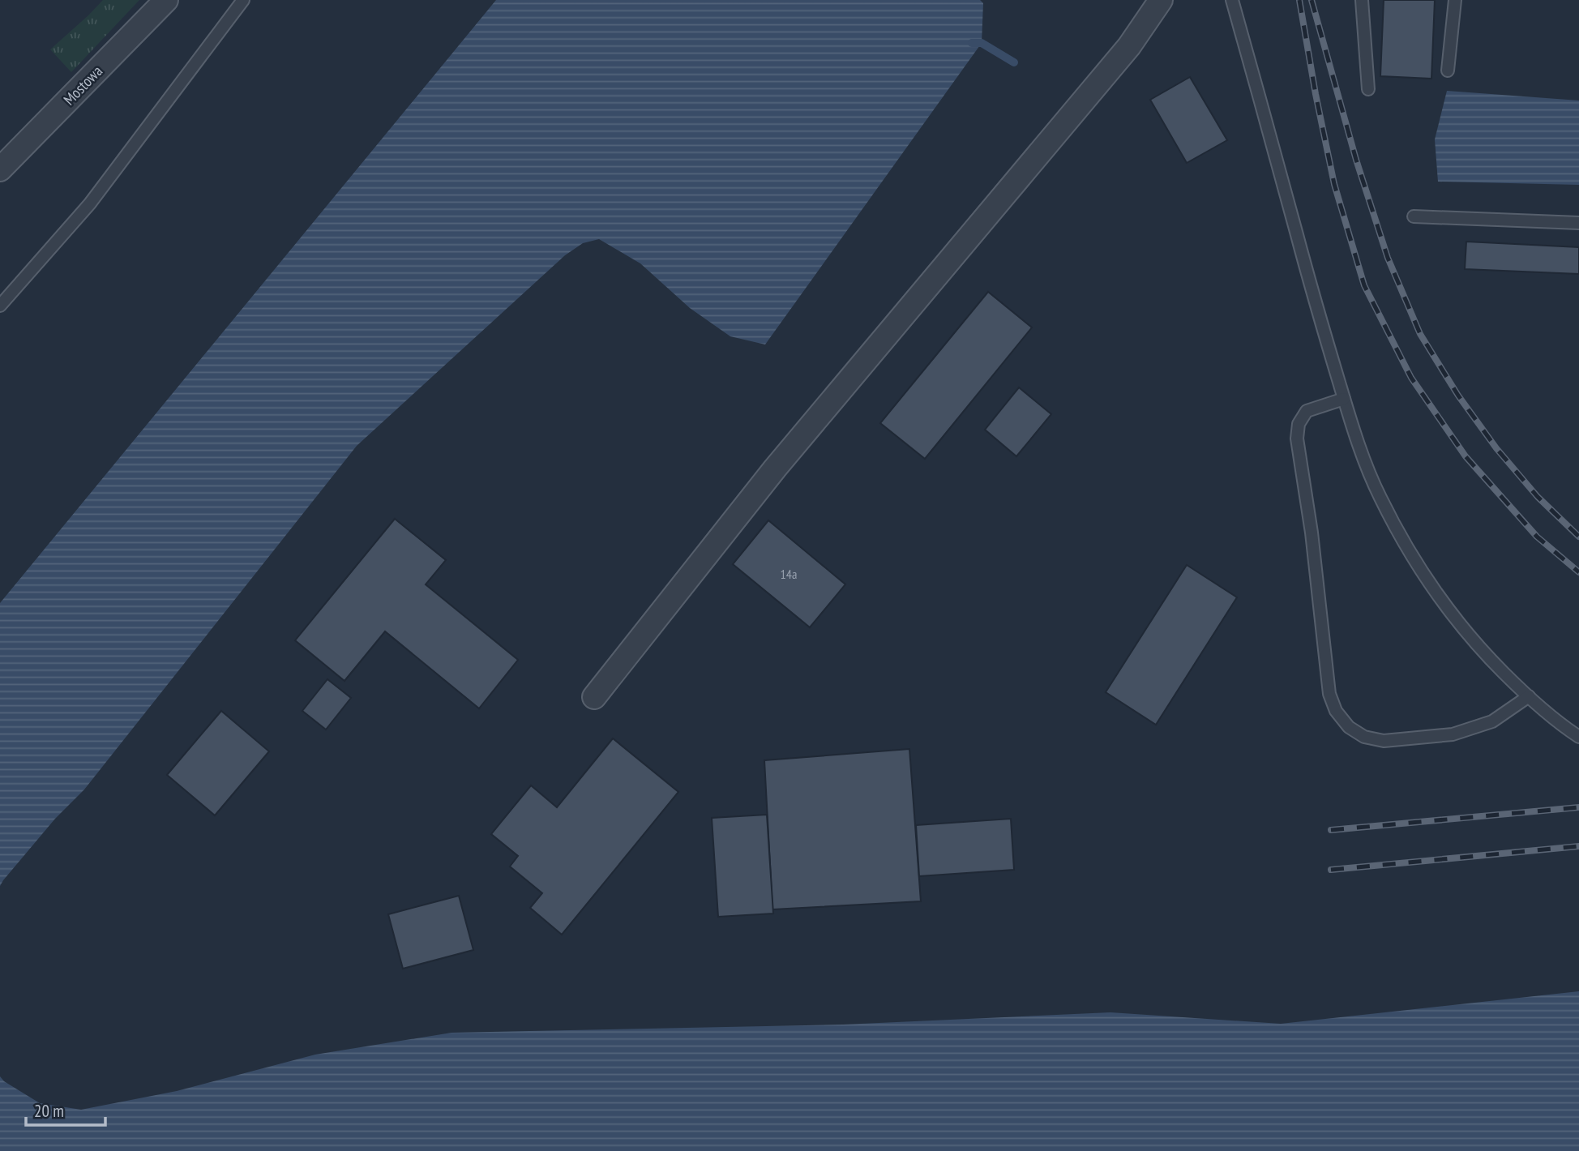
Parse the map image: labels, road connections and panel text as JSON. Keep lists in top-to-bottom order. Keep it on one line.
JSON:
{"streets":{"street":["Mostowa"]},"house_numbers":["14a"],"scale_bar":"20 m"}
